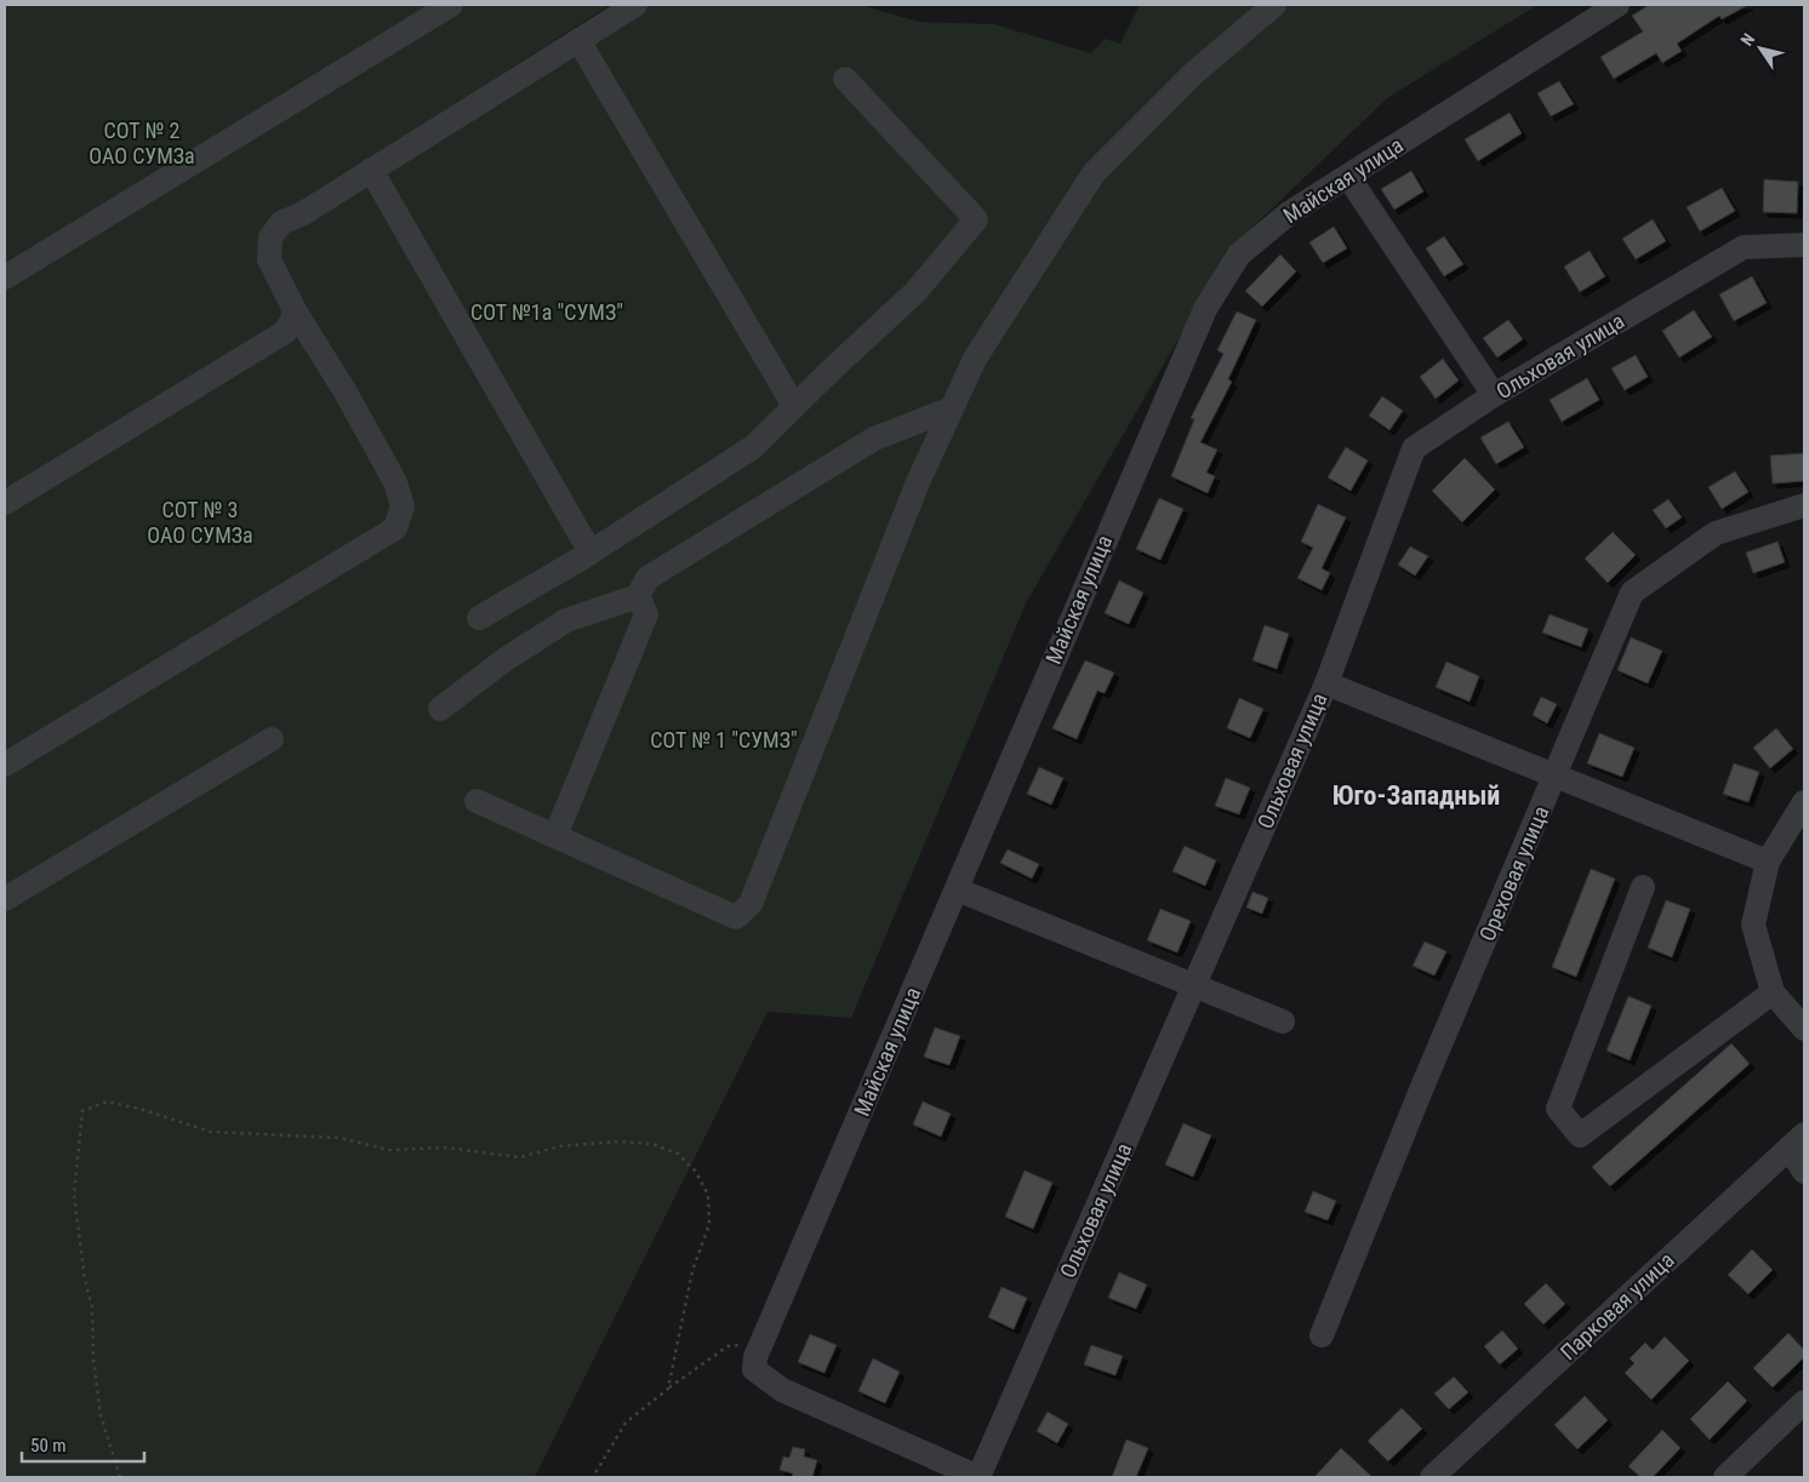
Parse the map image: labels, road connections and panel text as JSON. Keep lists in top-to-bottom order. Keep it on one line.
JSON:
{"streets":{"street":["Майская улица","Ольховая улица","Ореховая улица","Парковая улица"]},"crossings":[["Майская улица","Ольховая улица"]],"districts":["Юго-Западный"],"parks":["СОТ № 2 ОАО СУМЗа","СОТ №1а \"СУМЗ\"","СОТ № 3 ОАО СУМЗа","СОТ № 1 \"СУМЗ\""],"scale_bar":"50 m","north":"top left"}
